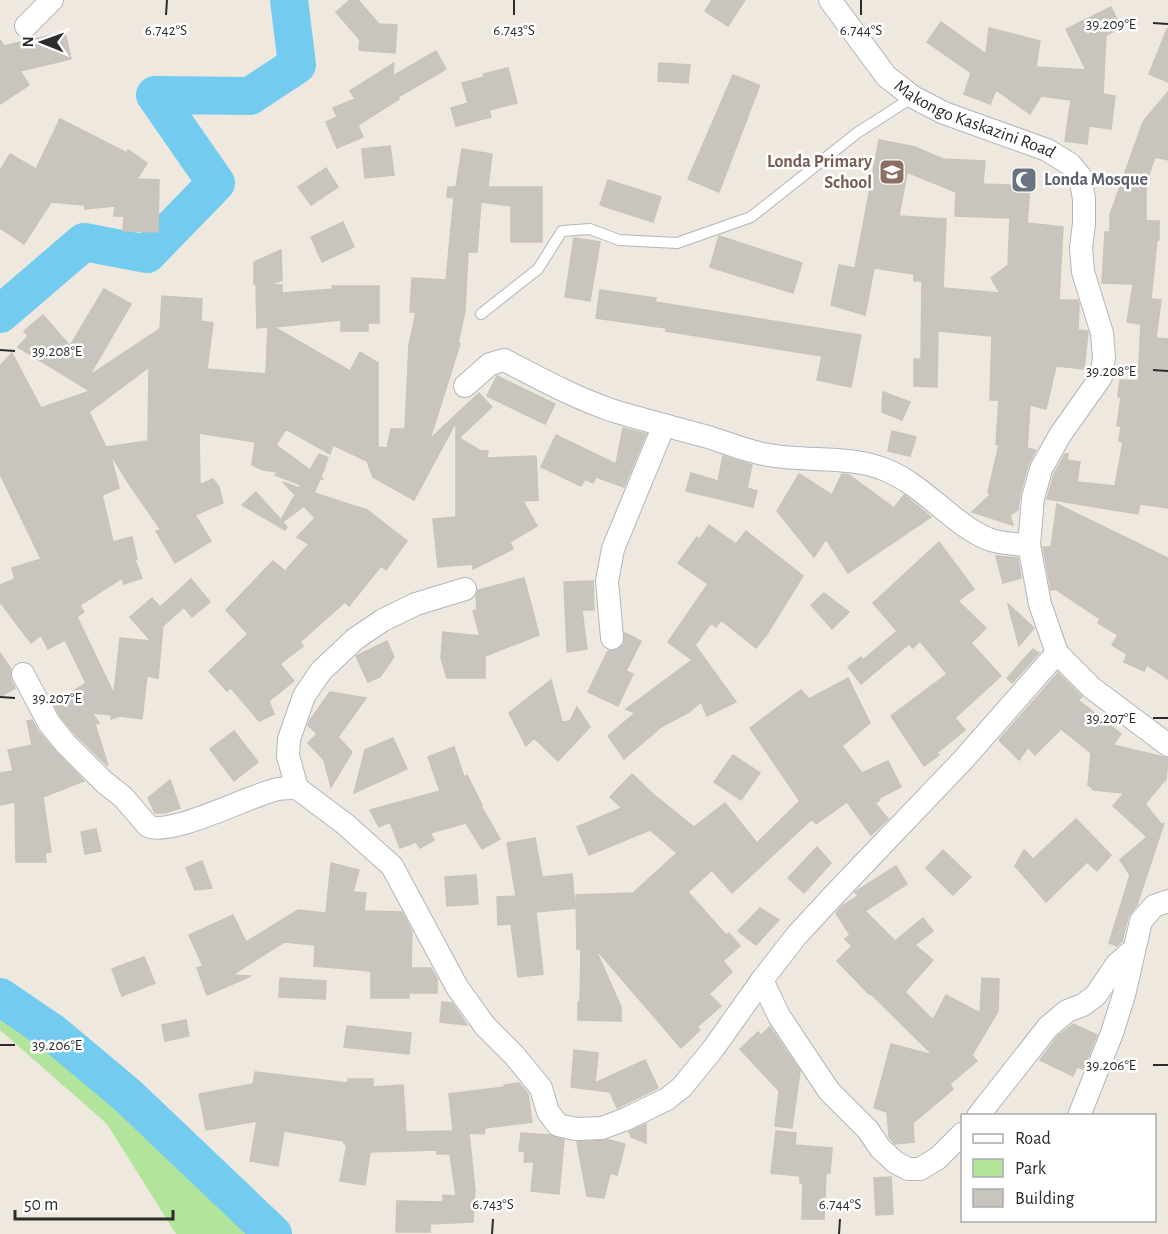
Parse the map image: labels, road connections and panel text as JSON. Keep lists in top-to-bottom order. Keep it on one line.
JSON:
{"streets":{"street":["Makongo Kaskazini Road"]},"places":{"school or university":["Londa Primary School"],"mosque":["Londa Mosque"]},"legend":["Road","Park","Building"],"scale_bar":"50 m","north":"left","coordinates":["39.209°E","6.742°S","6.743°S","6.744°S","39.208°E","39.207°E","39.206°E"]}
